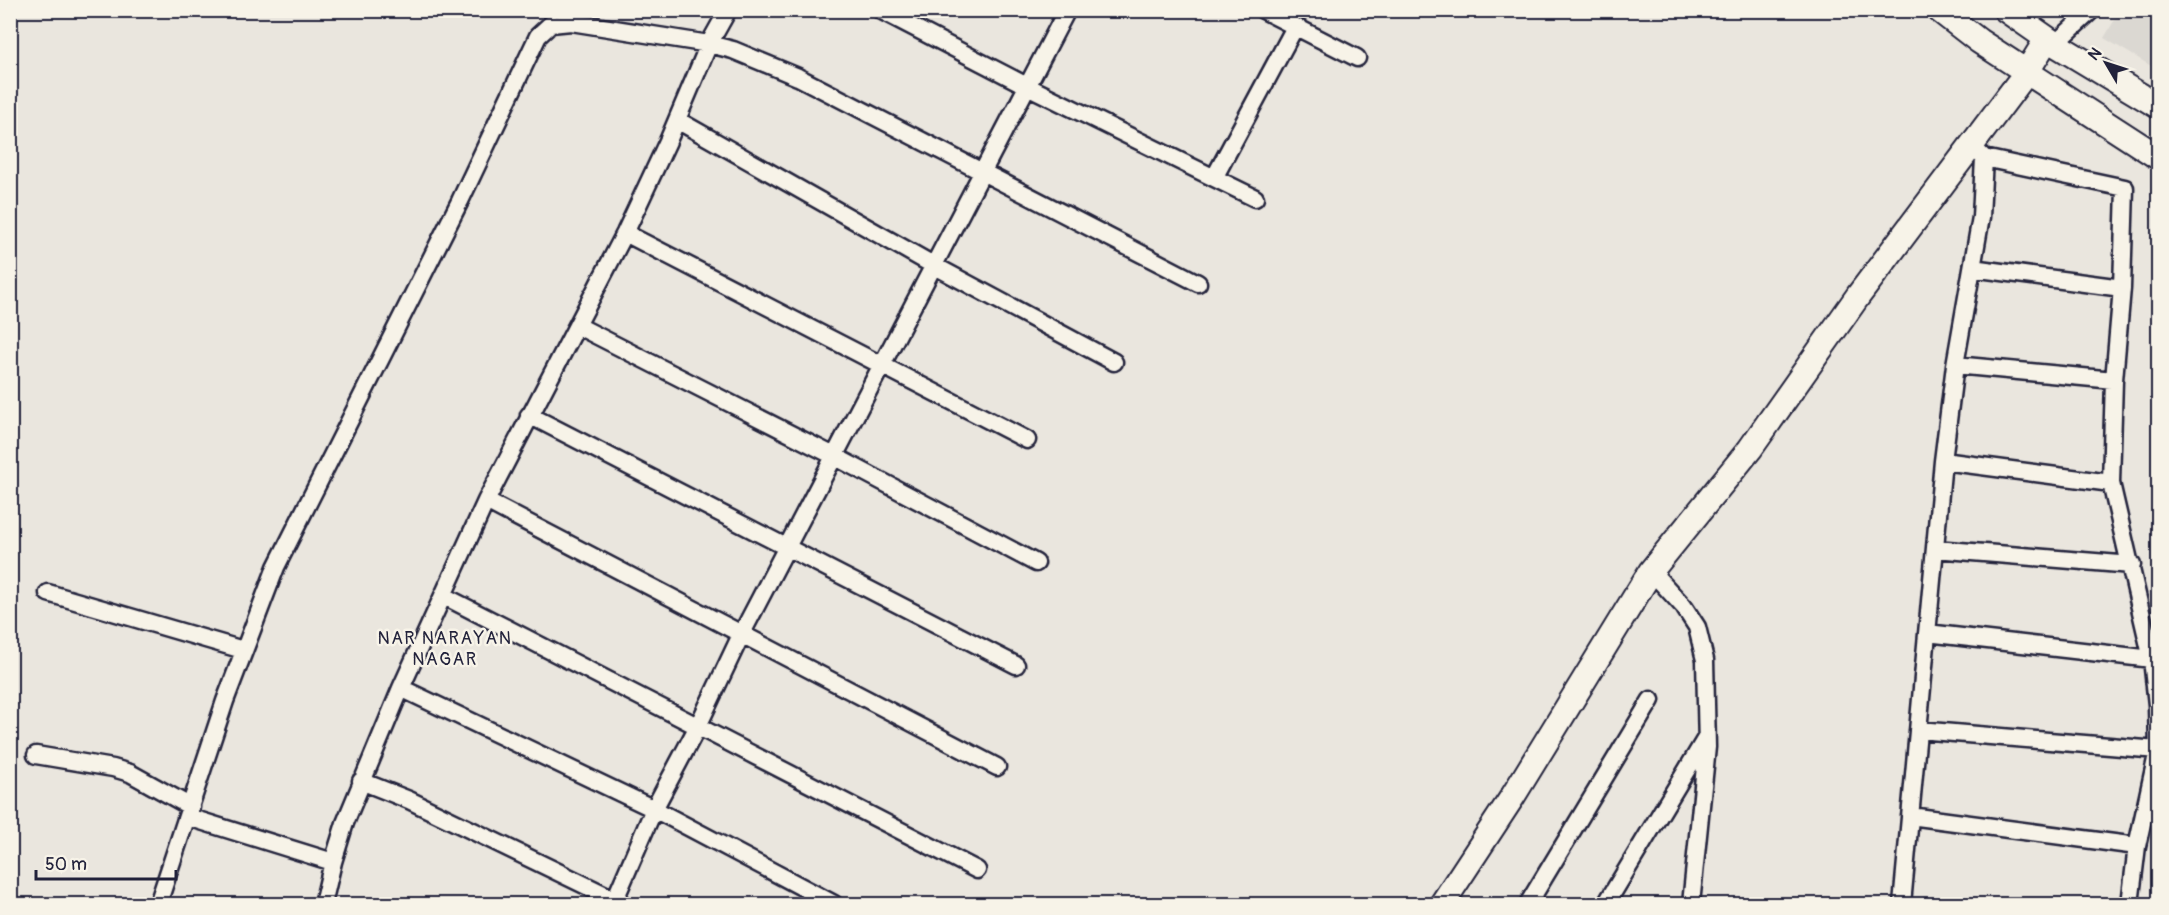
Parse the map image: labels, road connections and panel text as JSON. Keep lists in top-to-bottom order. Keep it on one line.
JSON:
{"districts":["NAR NARAYAN NAGAR"],"scale_bar":"50 m","north":"top left"}
